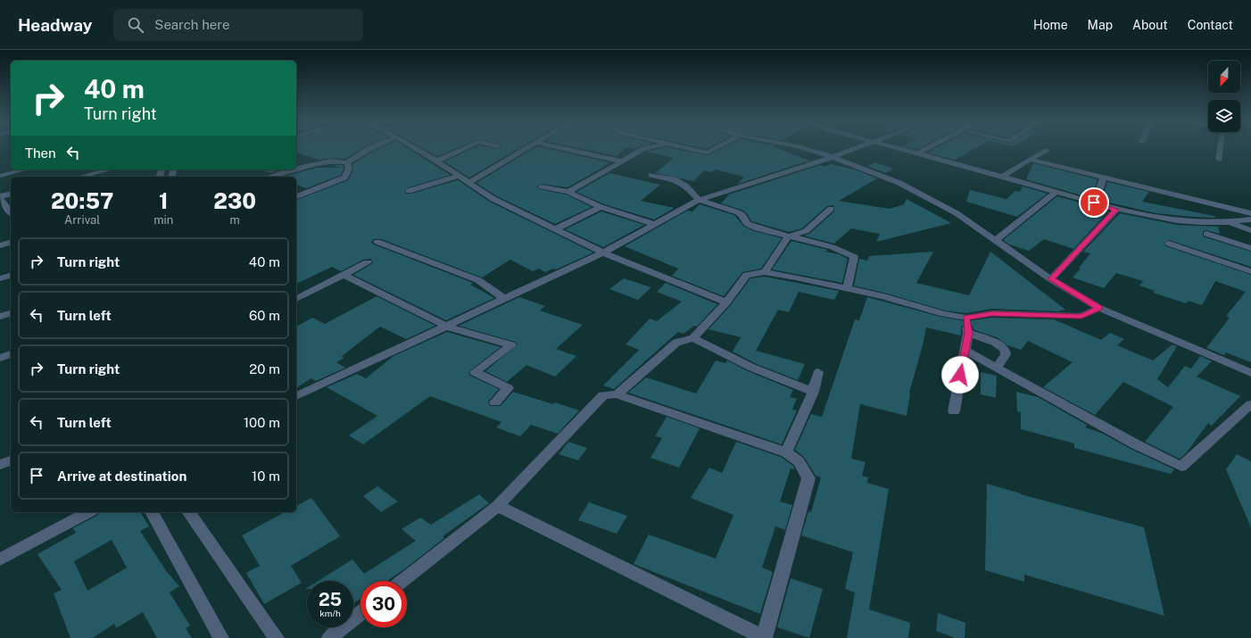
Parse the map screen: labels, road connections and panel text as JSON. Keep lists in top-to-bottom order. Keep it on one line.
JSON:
{"north":"bottom","page":{"header":"Headway","search":"Search here","nav":["Home","Map","About","Contact"],"turn":["40 m","Turn right"],"then":"Then","eta":["20:57","Arrival","1","min","230","m"],"list":[{"name":"Turn right","value":"40 m"},{"name":"Turn left","value":"60 m"},{"name":"Turn right","value":"20 m"},{"name":"Turn left","value":"100 m"},{"name":"Arrive at destination","value":"10 m"}],"speed":"25 km/h","limit":"30"}}
